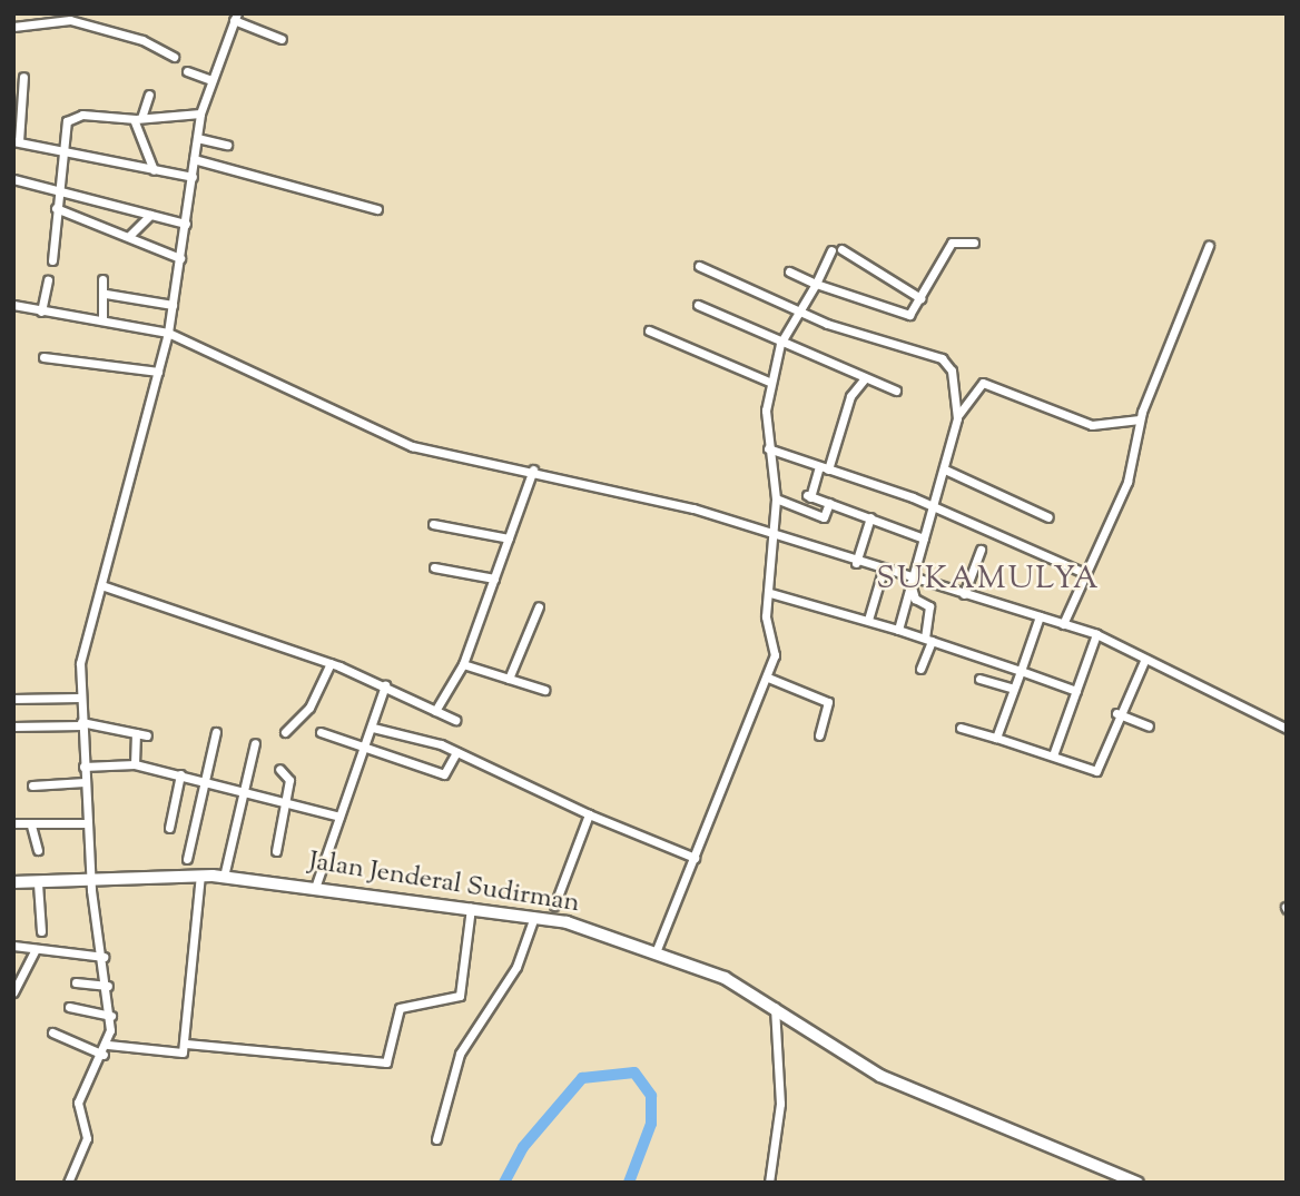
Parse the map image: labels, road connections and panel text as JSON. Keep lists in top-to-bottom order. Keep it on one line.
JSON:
{"streets":{"main road":["Jalan Jenderal Sudirman"]},"districts":["SUKAMULYA"]}
